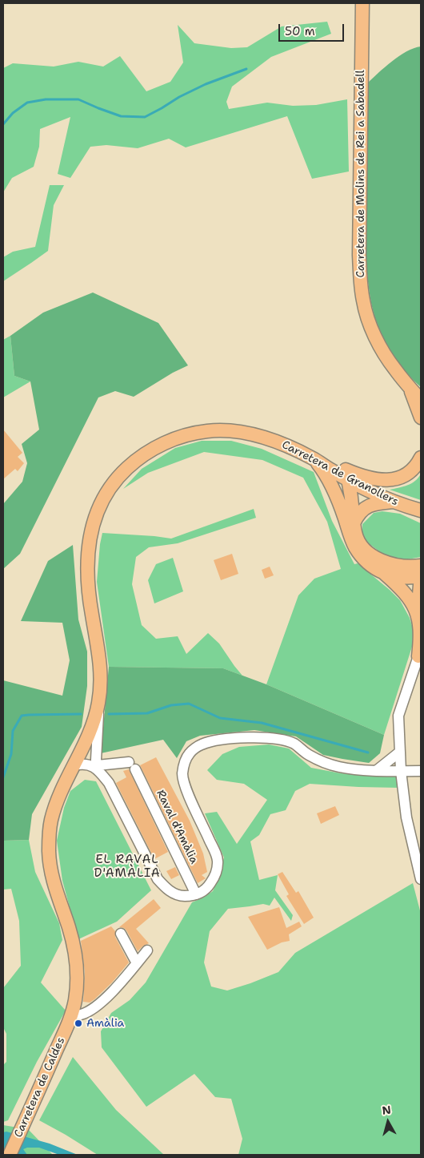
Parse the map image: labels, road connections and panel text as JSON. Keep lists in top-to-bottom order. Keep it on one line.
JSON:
{"streets":{"main road":["Carretera de Molins de Rei a Sabadell","Carretera de Granollers","Carretera de Caldes"],"street":["Raval d'Amàlia"]},"crossings":[["Carretera de Granollers","Carretera de Caldes"]],"districts":["EL RAVAL D'AMÀLIA"],"places":["Amàlia"],"scale_bar":"50 m","north":"top"}
